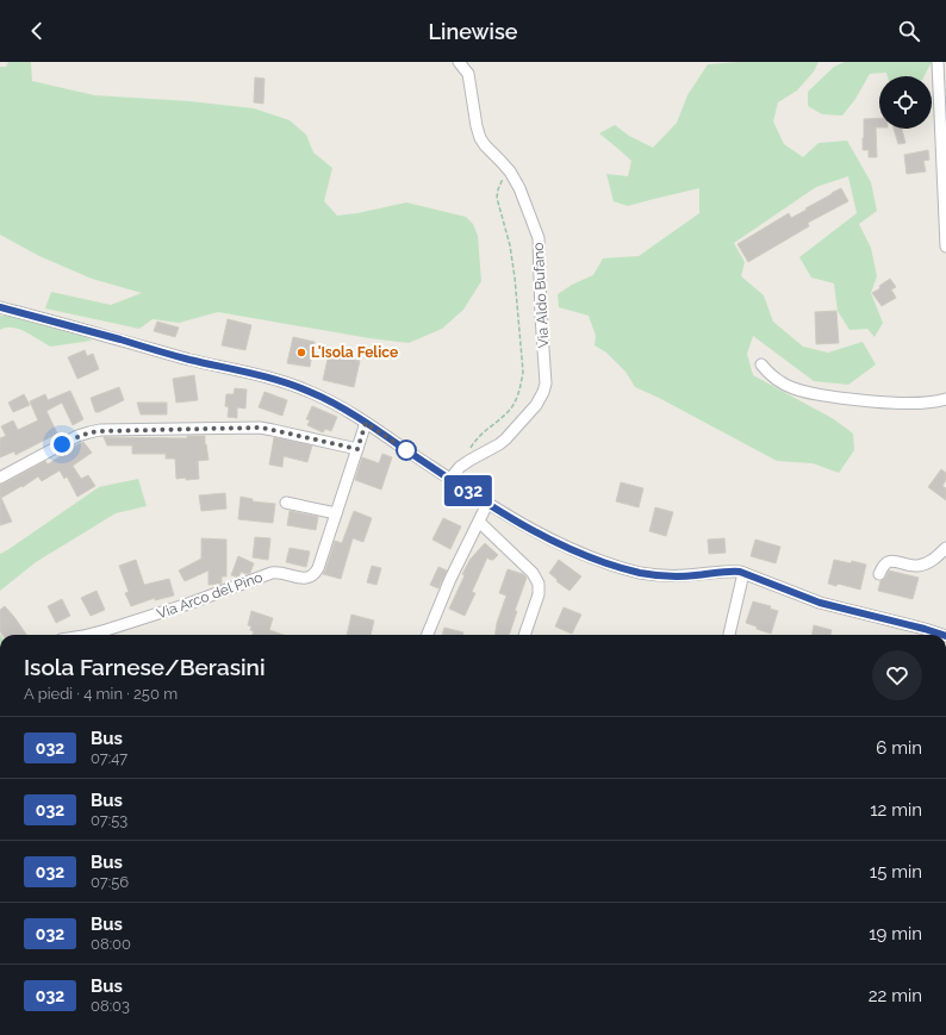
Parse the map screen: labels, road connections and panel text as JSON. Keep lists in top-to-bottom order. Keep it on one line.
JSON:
{"streets":{"street":["Via Aldo Bufano","Via Arco del Pino"]},"places":["L'Isola Felice"],"lines":["bus line 032"],"page":{"header":"Linewise","on_map":"032","heading":["Isola Farnese/Berasini","A piedi · 4 min · 250 m"],"list":[{"mark":"032","name":"Bus","note":"07:47","value":"6 min"},{"mark":"032","name":"Bus","note":"07:53","value":"12 min"},{"mark":"032","name":"Bus","note":"07:56","value":"15 min"},{"mark":"032","name":"Bus","note":"08:00","value":"19 min"},{"mark":"032","name":"Bus","note":"08:03","value":"22 min"}]}}
